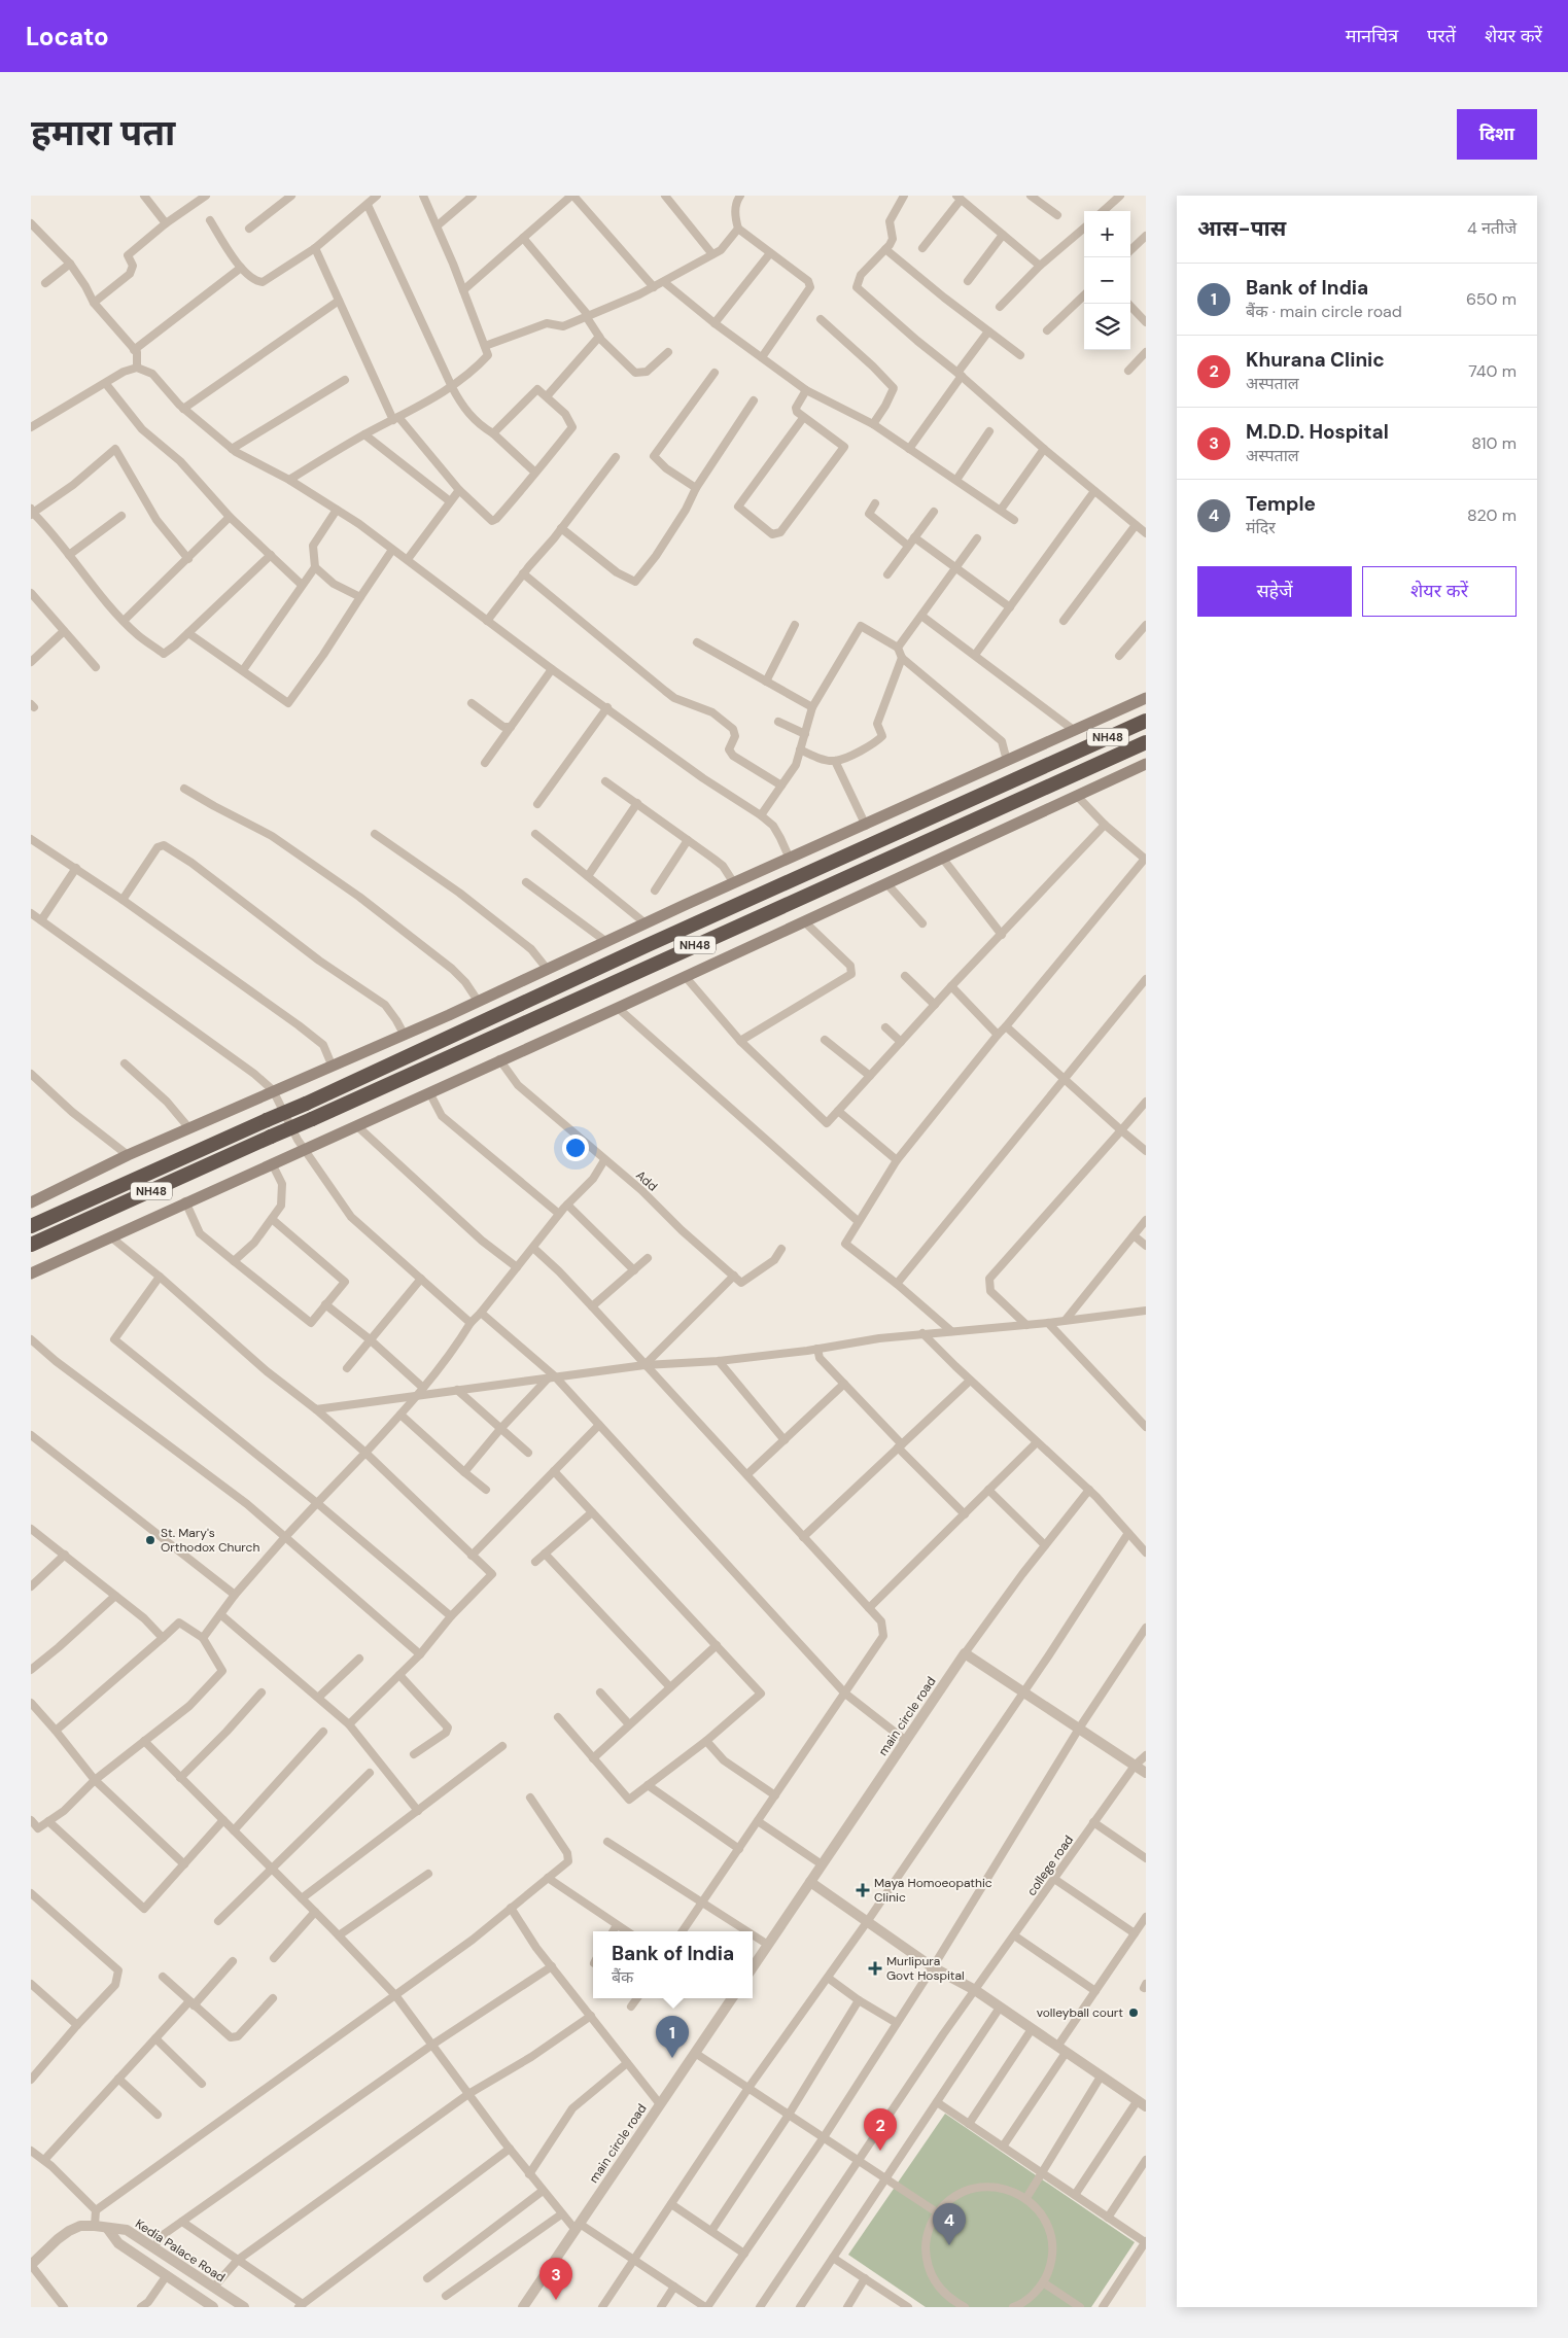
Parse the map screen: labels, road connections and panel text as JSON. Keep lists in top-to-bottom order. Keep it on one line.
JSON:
{"streets":{"highway":["NH48"],"street":["Add","main circle road","college road","Kedia Palace Road"]},"places":{"other":["St. Mary's Orthodox Church","volleyball court"],"health":["Maya Homoeopathic Clinic","Murlipura Govt Hospital"]},"page":{"header":"Locato","nav":["मानचित्र","परतें","शेयर करें"],"title":"हमारा पता","buttons":["दिशा",["सहेजें","शेयर करें"]],"heading":["आस-पास","4 नतीजे"],"map_buttons":["+","−"],"list":[{"mark":"1","name":"Bank of India","note":"बैंक · main circle road","value":"650 m"},{"mark":"2","name":"Khurana Clinic","note":"अस्पताल","value":"740 m"},{"mark":"3","name":"M.D.D. Hospital","note":"अस्पताल","value":"810 m"},{"mark":"4","name":"Temple","note":"मंदिर","value":"820 m"}],"popup":["Bank of India","बैंक"],"pins":["1","2","4","3"]}}
